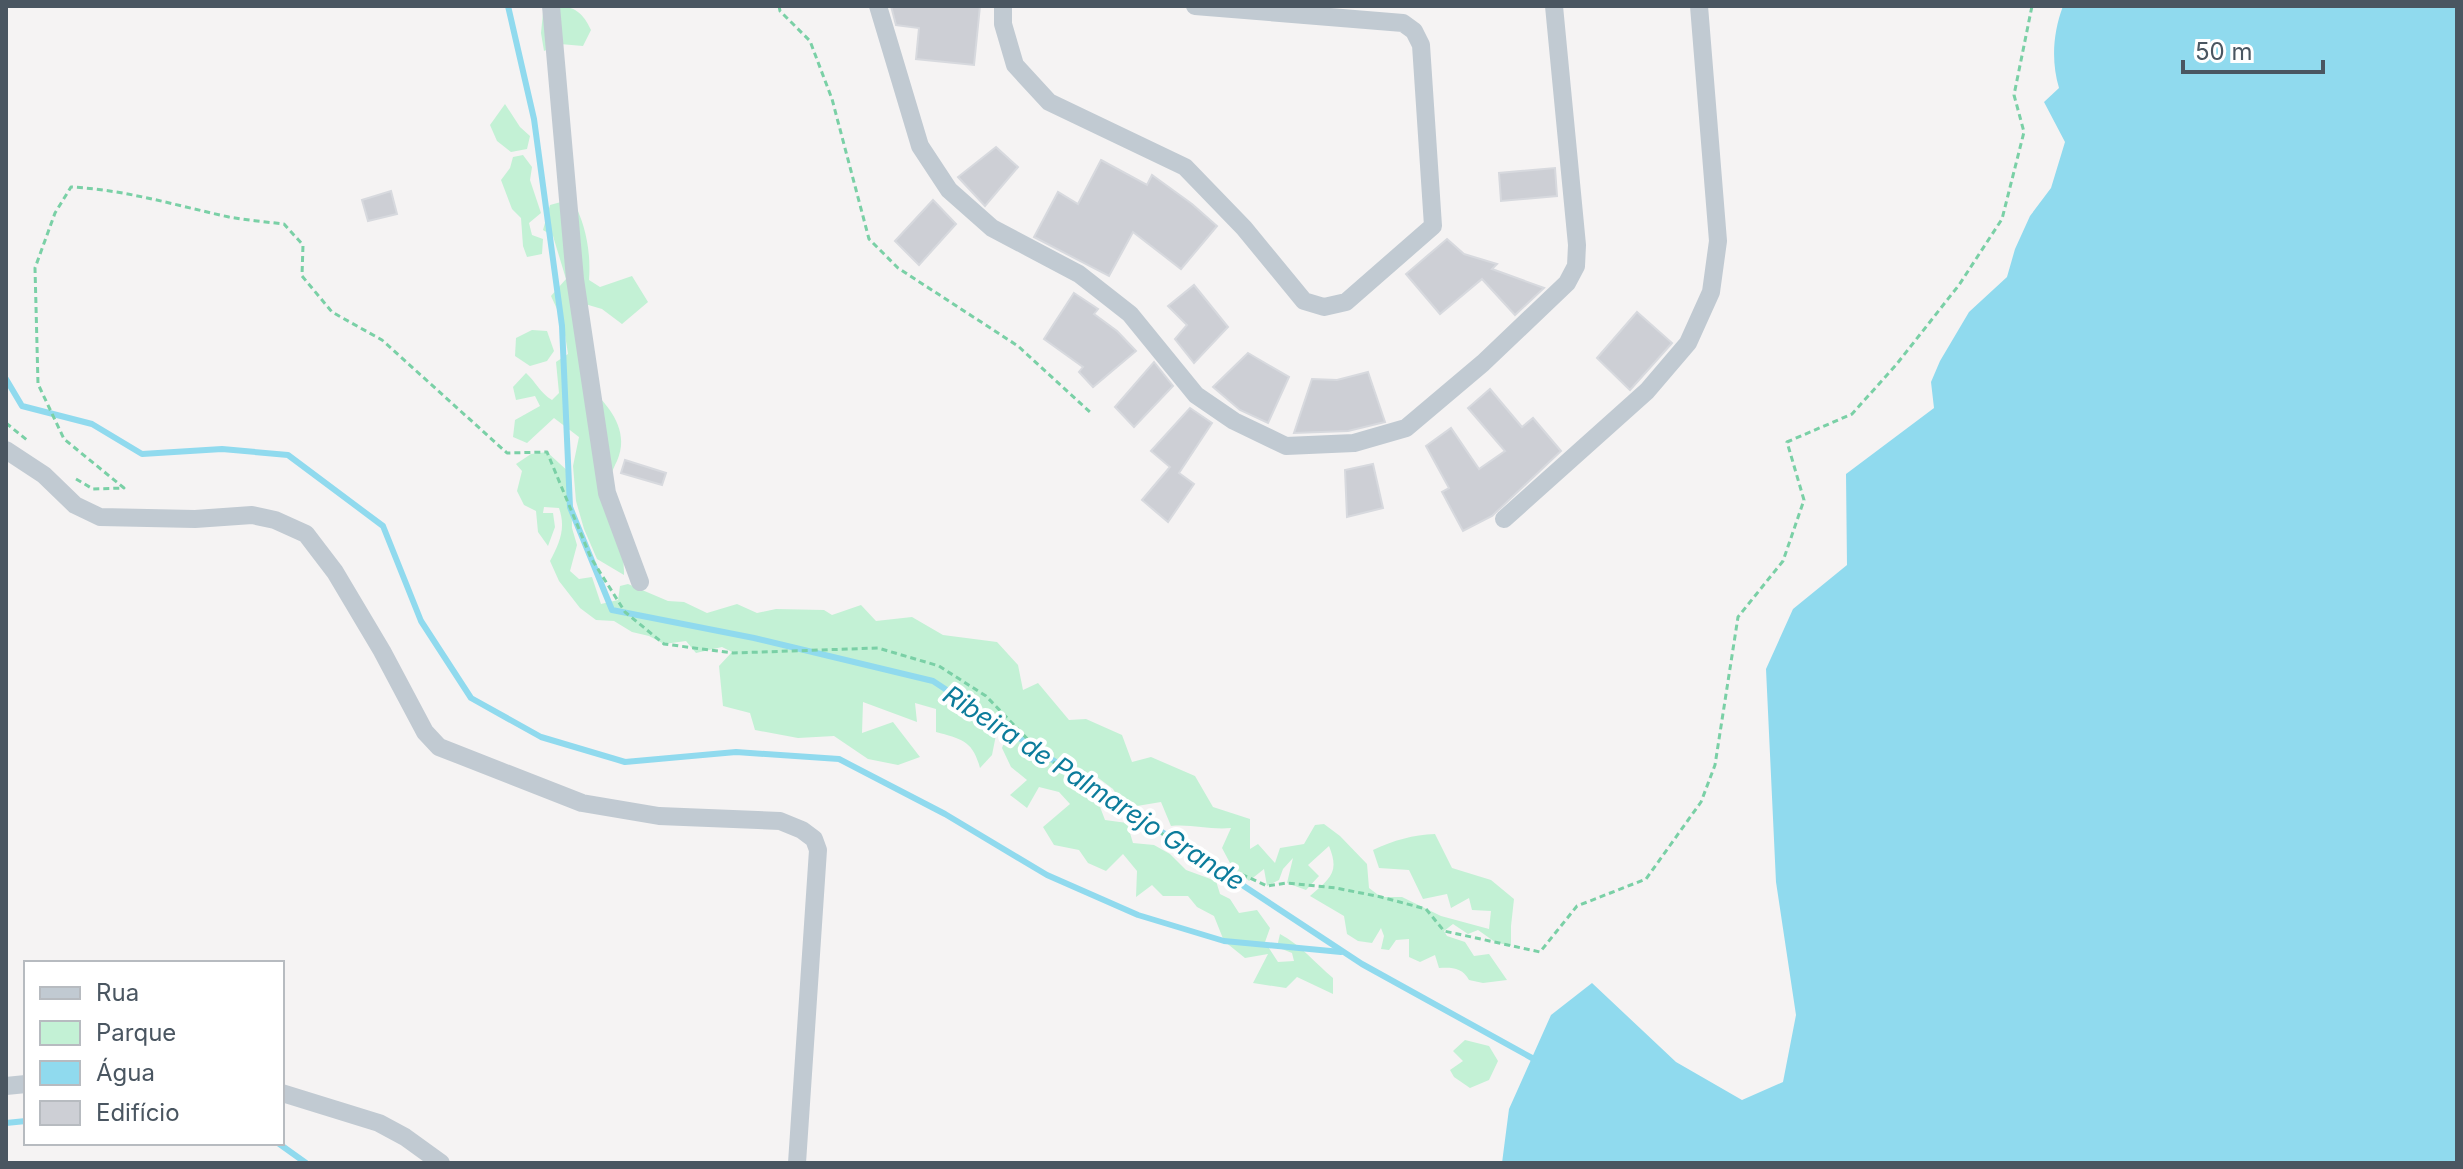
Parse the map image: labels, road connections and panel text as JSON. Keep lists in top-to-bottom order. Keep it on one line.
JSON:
{"water":["Ribeira de Palmarejo Grande"],"legend":["Rua","Parque","Água","Edifício"],"scale_bar":"50 m"}
